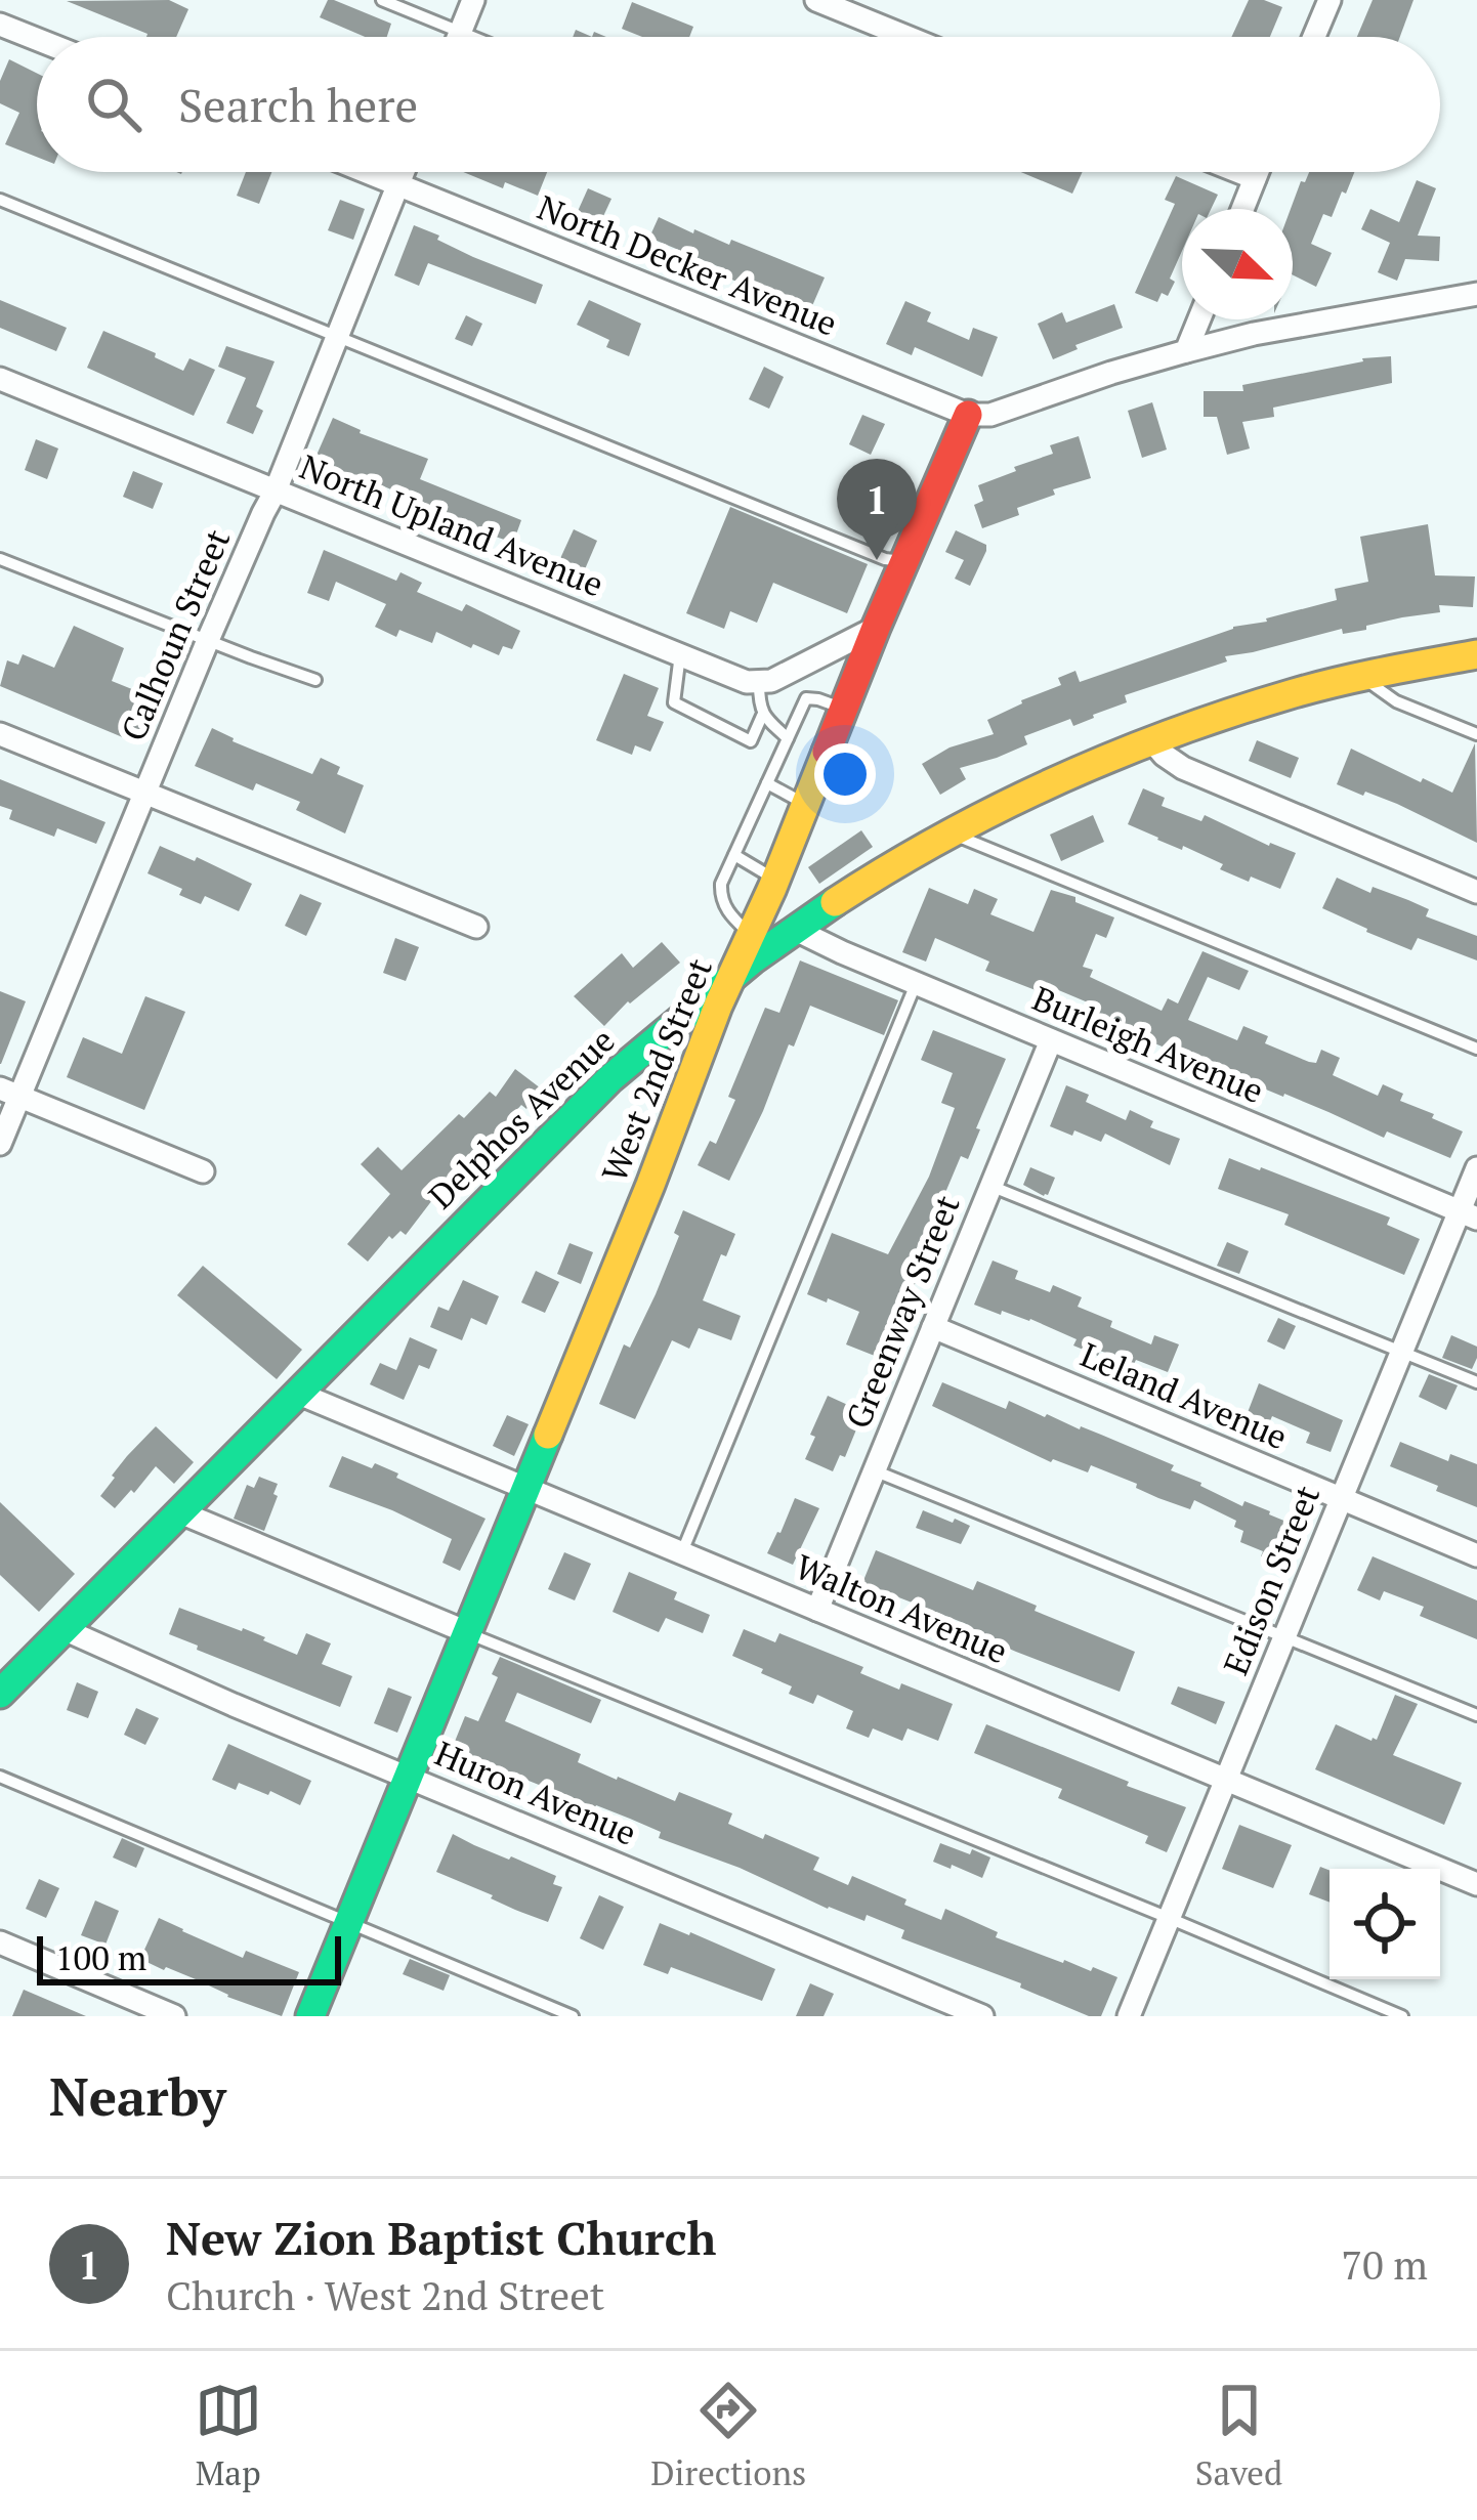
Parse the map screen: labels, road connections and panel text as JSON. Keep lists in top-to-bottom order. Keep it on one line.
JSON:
{"streets":{"street":["North Decker Avenue","North Upland Avenue","Calhoun Street","Burleigh Avenue","West 2nd Street","Delphos Avenue","Greenway Street","Leland Avenue","Edison Street","Walton Avenue","Huron Avenue"]},"crossings":[["North Decker Avenue","Calhoun Street"],["North Decker Avenue","West 2nd Street"],["North Upland Avenue","Calhoun Street"],["Burleigh Avenue","Delphos Avenue"],["Burleigh Avenue","Greenway Street"],["Burleigh Avenue","Edison Street"],["West 2nd Street","Delphos Avenue"],["West 2nd Street","Walton Avenue"],["West 2nd Street","Huron Avenue"],["Delphos Avenue","Walton Avenue"],["Delphos Avenue","Huron Avenue"],["Greenway Street","Leland Avenue"],["Greenway Street","Walton Avenue"],["Leland Avenue","Edison Street"],["Edison Street","Walton Avenue"]],"scale_bar":"100 m","north":"bottom right","page":{"search":"Search here","pins":"1","scale":"100 m","heading":"Nearby","list":[{"mark":"1","name":"New Zion Baptist Church","note":"Church · West 2nd Street","value":"70 m"}],"nav":["Map","Directions","Saved"]}}
